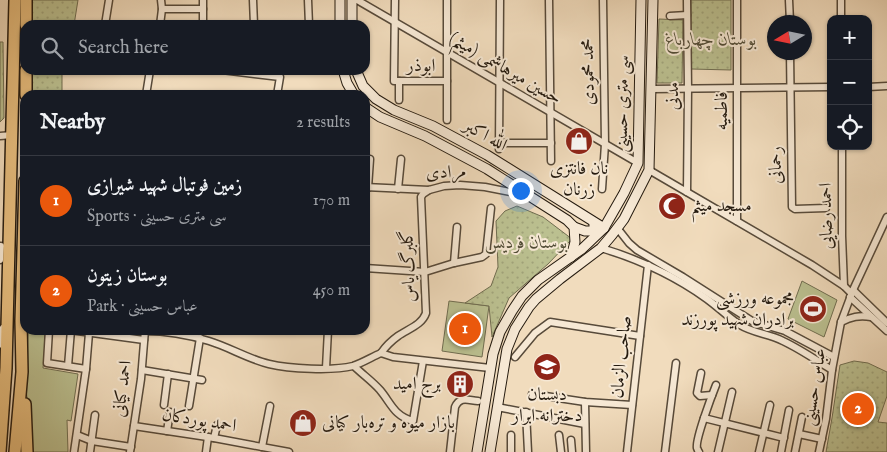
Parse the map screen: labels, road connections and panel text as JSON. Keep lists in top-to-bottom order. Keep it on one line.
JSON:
{"streets":{"main road":["سی متری حسینی","الله اکبر"],"street":["ابوذر","حسین میرهاشمی (میثم)","محمد محمودی","مدنی","فاطمیه","رحمانی","مرادی","احمد رضایی","گلبرگ یاس","صاحب الزمان","عباس حسینی","احمد کیانی","احمد پوردکان"]},"crossings":[["ابوذر","حسین میرهاشمی (میثم)"],["حسین میرهاشمی (میثم)","محمد محمودی"],["حسین میرهاشمی (میثم)","سی متری حسینی"],["سی متری حسینی","الله اکبر"],["الله اکبر","مرادی"],["مرادی","گلبرگ یاس"],["احمد کیانی","احمد پوردکان"]],"parks":["بوستان چهارباغ","بوستان فردیس"],"places":{"shop":["نان فانتزی زرنان","بازار میوه و تره‌بار کیانی"],"mosque":["مسجد میثم"],"sports":["مجموعه ورزشی برادران شهید پورزند"],"school or university":["دبستان دخترانه ابرار"],"building":["برج امید"]},"north":"left","page":{"map_buttons":["+","−"],"search":"Search here","heading":["Nearby","2 results"],"list":[{"mark":"1","name":"زمین فوتبال شهید شیرازی","note":"Sports · سی متری حسینی","value":"170 m"},{"mark":"2","name":"بوستان زیتون","note":"Park · عباس حسینی","value":"450 m"}],"pins":["1","2"]}}
